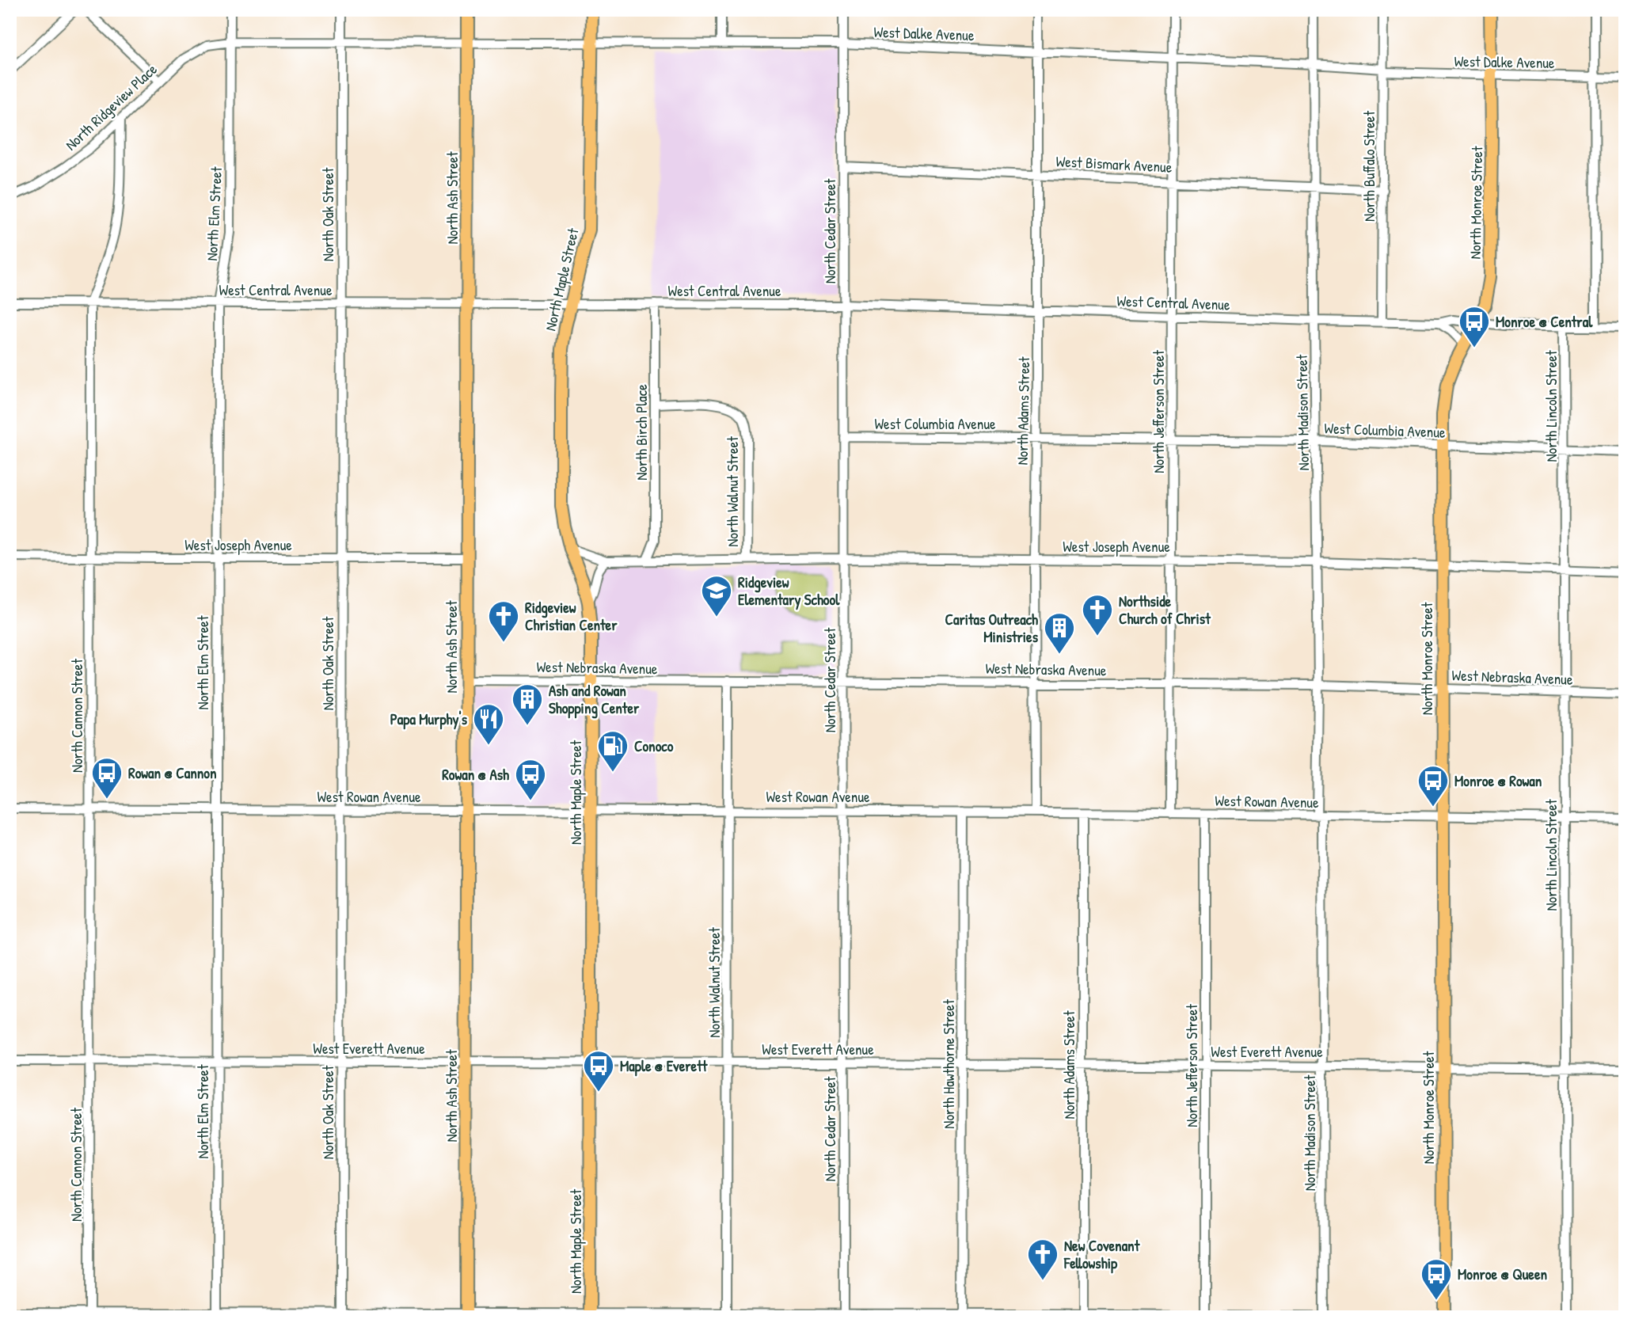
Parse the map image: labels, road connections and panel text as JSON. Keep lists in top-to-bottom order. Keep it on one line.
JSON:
{"streets":{"main road":["North Ash Street","North Monroe Street","North Maple Street"],"street":["West Dalke Avenue","North Ridgeview Place","West Bismark Avenue","North Buffalo Street","North Elm Street","North Oak Street","North Cedar Street","West Central Avenue","North Lincoln Street","North Adams Street","North Jefferson Street","North Madison Street","West Columbia Avenue","North Birch Place","North Walnut Street","West Joseph Avenue","West Nebraska Avenue","North Cannon Street","West Rowan Avenue","West Everett Avenue","North Hawthorne Street"]},"crossings":[["West Dalke Avenue","North Ridgeview Place"],["West Dalke Avenue","North Buffalo Street"],["West Dalke Avenue","North Ash Street"],["West Dalke Avenue","North Monroe Street"],["West Dalke Avenue","North Elm Street"],["West Dalke Avenue","North Oak Street"],["West Dalke Avenue","North Cedar Street"],["West Dalke Avenue","North Maple Street"],["West Dalke Avenue","North Adams Street"],["West Dalke Avenue","North Jefferson Street"],["West Dalke Avenue","North Madison Street"],["North Ridgeview Place","North Elm Street"],["North Ridgeview Place","North Cannon Street"],["West Bismark Avenue","North Buffalo Street"],["West Bismark Avenue","North Cedar Street"],["West Bismark Avenue","North Adams Street"],["West Bismark Avenue","North Jefferson Street"],["West Bismark Avenue","North Madison Street"],["North Buffalo Street","West Central Avenue"],["North Ash Street","West Central Avenue"],["North Ash Street","West Joseph Avenue"],["North Ash Street","West Nebraska Avenue"],["North Ash Street","West Rowan Avenue"],["North Ash Street","West Everett Avenue"],["North Monroe Street","West Central Avenue"],["North Monroe Street","West Columbia Avenue"],["North Monroe Street","West Joseph Avenue"],["North Monroe Street","West Nebraska Avenue"],["North Monroe Street","West Rowan Avenue"],["North Monroe Street","West Everett Avenue"],["North Elm Street","West Central Avenue"],["North Elm Street","West Joseph Avenue"],["North Elm Street","West Rowan Avenue"],["North Elm Street","West Everett Avenue"],["North Oak Street","West Central Avenue"],["North Oak Street","West Joseph Avenue"],["North Oak Street","West Rowan Avenue"],["North Oak Street","West Everett Avenue"],["North Cedar Street","West Central Avenue"],["North Cedar Street","West Columbia Avenue"],["North Cedar Street","West Joseph Avenue"],["North Cedar Street","West Nebraska Avenue"],["North Cedar Street","West Rowan Avenue"],["North Cedar Street","West Everett Avenue"],["North Maple Street","West Central Avenue"],["North Maple Street","West Nebraska Avenue"],["North Maple Street","West Rowan Avenue"],["North Maple Street","West Everett Avenue"],["West Central Avenue","North Lincoln Street"],["West Central Avenue","North Adams Street"],["West Central Avenue","North Jefferson Street"],["West Central Avenue","North Madison Street"],["West Central Avenue","North Birch Place"],["West Central Avenue","North Cannon Street"],["North Lincoln Street","West Columbia Avenue"],["North Lincoln Street","West Joseph Avenue"],["North Lincoln Street","West Nebraska Avenue"],["North Lincoln Street","West Rowan Avenue"],["North Lincoln Street","West Everett Avenue"],["North Adams Street","West Columbia Avenue"],["North Adams Street","West Joseph Avenue"],["North Adams Street","West Nebraska Avenue"],["North Adams Street","West Rowan Avenue"],["North Adams Street","West Everett Avenue"],["North Jefferson Street","West Columbia Avenue"],["North Jefferson Street","West Joseph Avenue"],["North Jefferson Street","West Nebraska Avenue"],["North Jefferson Street","West Rowan Avenue"],["North Jefferson Street","West Everett Avenue"],["North Madison Street","West Columbia Avenue"],["North Madison Street","West Joseph Avenue"],["North Madison Street","West Nebraska Avenue"],["North Madison Street","West Rowan Avenue"],["North Madison Street","West Everett Avenue"],["North Birch Place","North Walnut Street"],["North Birch Place","West Joseph Avenue"],["North Walnut Street","West Joseph Avenue"],["North Walnut Street","West Nebraska Avenue"],["North Walnut Street","West Rowan Avenue"],["North Walnut Street","West Everett Avenue"],["West Joseph Avenue","North Cannon Street"],["North Cannon Street","West Rowan Avenue"],["North Cannon Street","West Everett Avenue"],["West Rowan Avenue","North Hawthorne Street"],["West Everett Avenue","North Hawthorne Street"]],"places":{"bus stop":["Monroe @ Central","Rowan @ Cannon","Rowan @ Ash","Monroe @ Rowan","Maple @ Everett","Monroe @ Queen"],"school or university":["Ridgeview Elementary School"],"church":["Northside Church of Christ","Ridgeview Christian Center","New Covenant Fellowship"],"building":["Caritas Outreach Ministries","Ash and Rowan Shopping Center"],"restaurant":["Papa Murphy's"],"fuel station":["Conoco"]}}
